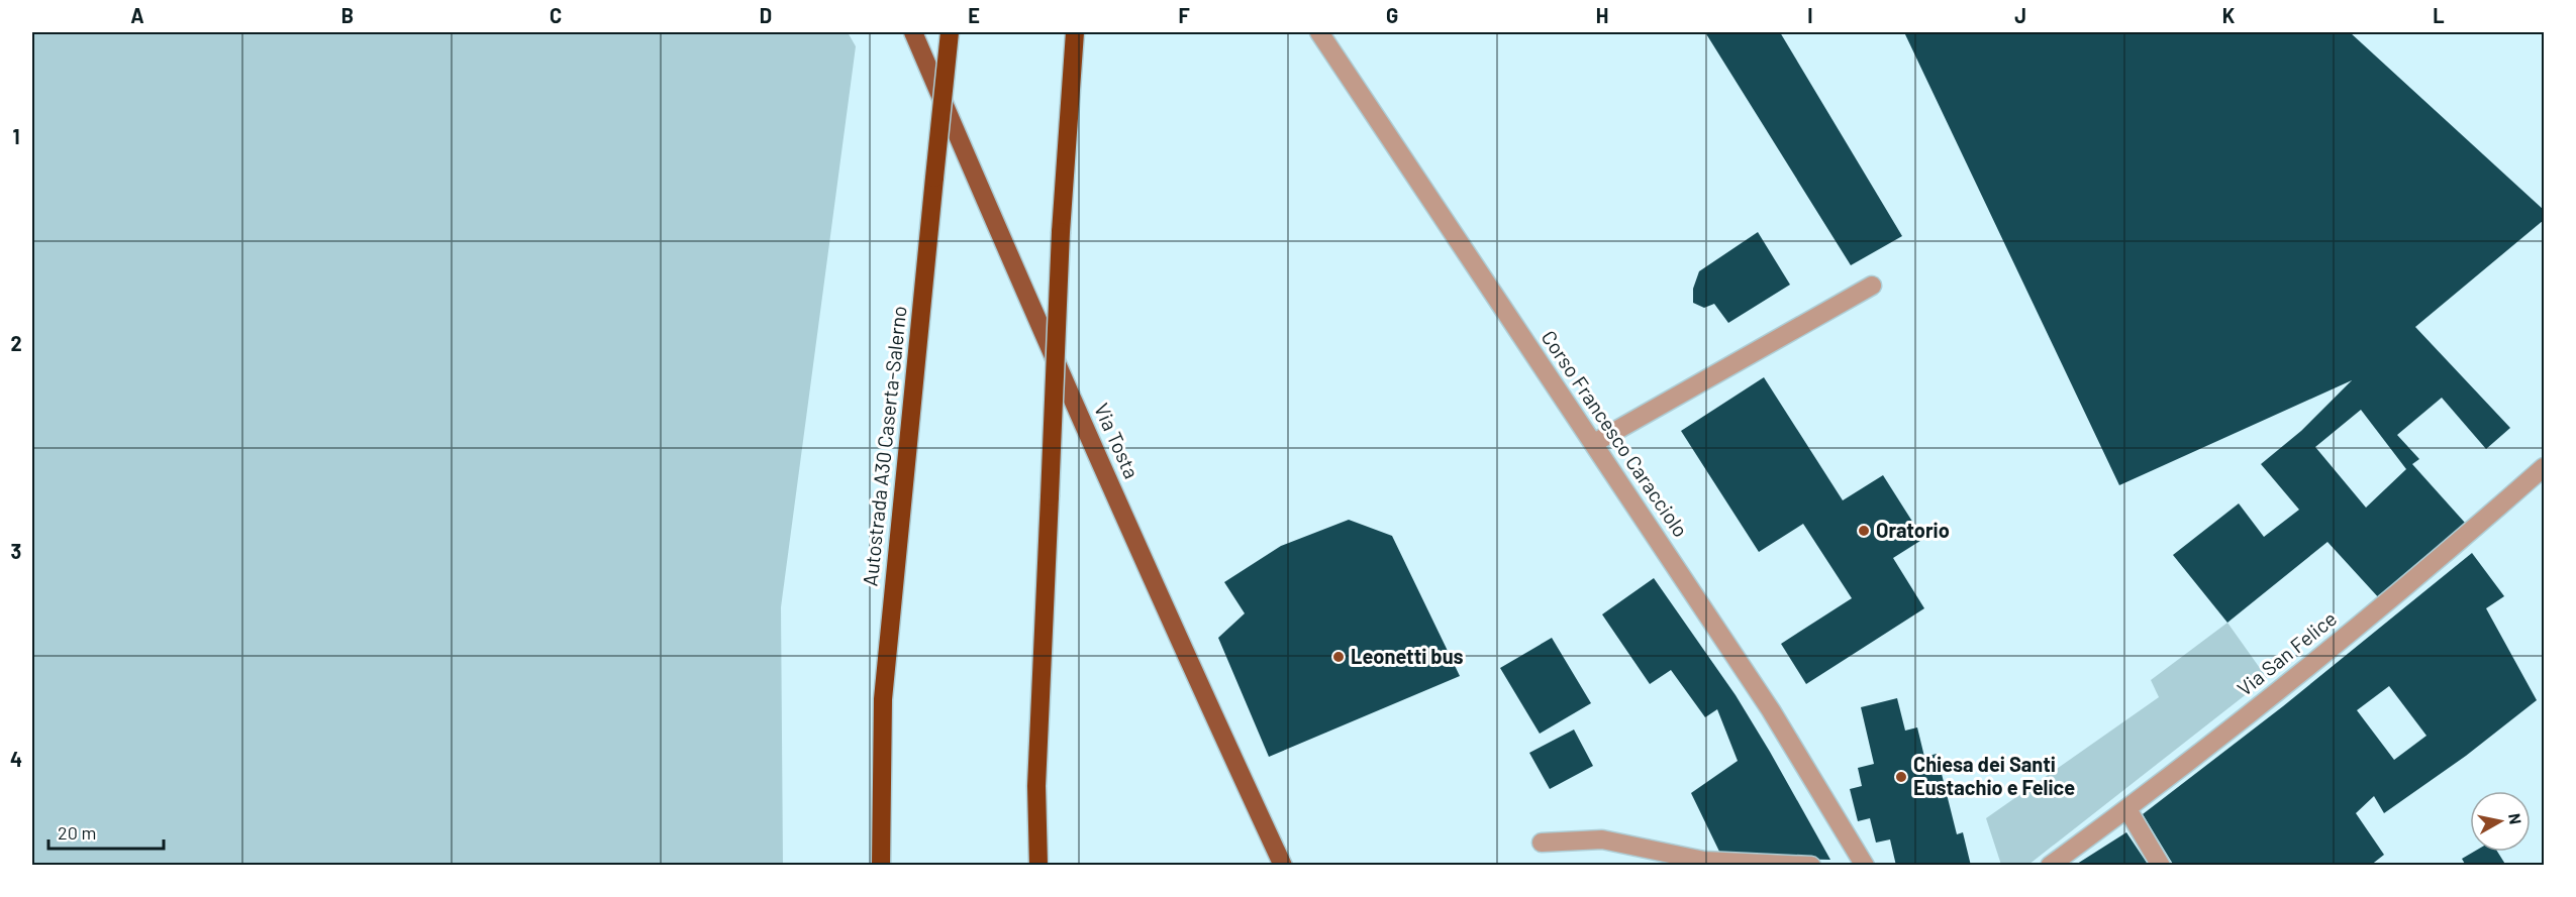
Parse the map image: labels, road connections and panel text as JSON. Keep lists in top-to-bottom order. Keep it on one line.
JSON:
{"streets":{"highway":["Autostrada A30 Caserta-Salerno"],"main road":["Via Tosta"],"street":["Corso Francesco Caracciolo","Via San Felice"]},"places":["Oratorio","Leonetti bus","Chiesa dei Santi Eustachio e Felice"],"scale_bar":"20 m","north":"right","grid":{"columns":["A","B","C","D","E","F","G","H","I","J","K","L"],"rows":["1","2","3","4"]}}
